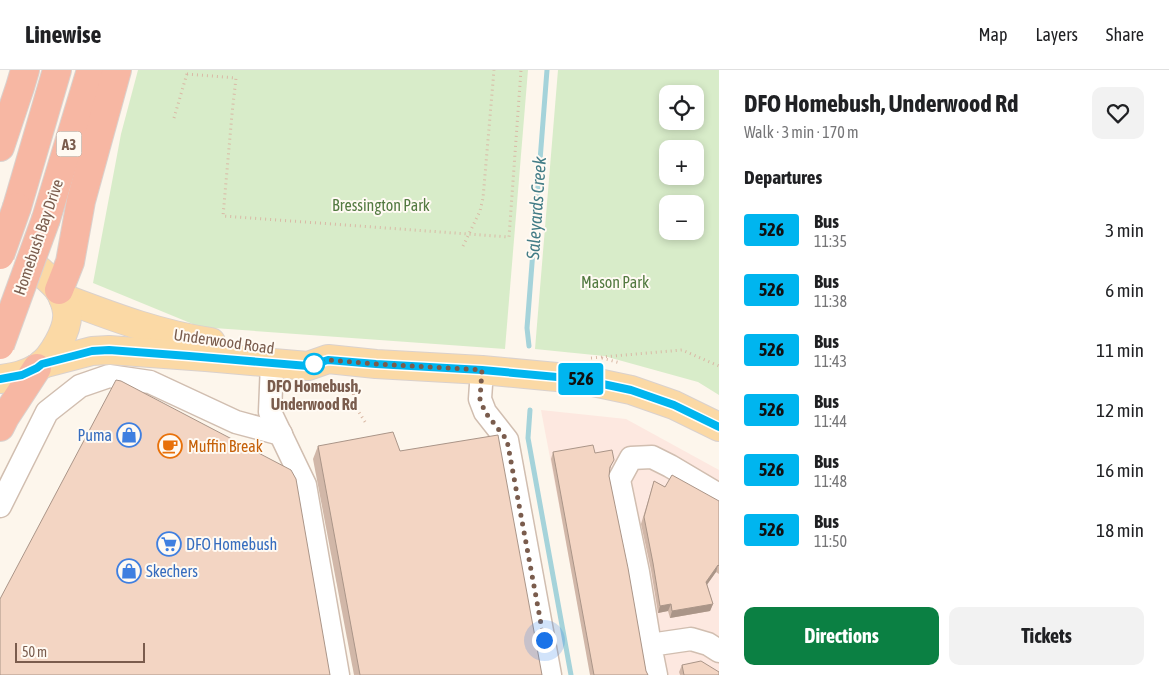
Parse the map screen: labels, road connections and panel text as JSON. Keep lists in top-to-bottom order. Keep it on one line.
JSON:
{"streets":{"highway":["A3","Homebush Bay Drive"],"main road":["Underwood Road"]},"water":["Saleyards Creek"],"parks":["Bressington Park","Mason Park"],"places":{"other":["DFO Homebush, Underwood Rd"],"shop":["Puma","Skechers"],"cafe":["Muffin Break"],"supermarket":["DFO Homebush"]},"lines":["bus line 526"],"scale_bar":"50 m","page":{"header":"Linewise","nav":["Map","Layers","Share"],"on_map":"526","heading":[["DFO Homebush, Underwood Rd","Walk · 3 min · 170 m"],"Departures"],"map_buttons":["+","−"],"list":[{"mark":"526","name":"Bus","note":"11:35","value":"3 min"},{"mark":"526","name":"Bus","note":"11:38","value":"6 min"},{"mark":"526","name":"Bus","note":"11:43","value":"11 min"},{"mark":"526","name":"Bus","note":"11:44","value":"12 min"},{"mark":"526","name":"Bus","note":"11:48","value":"16 min"},{"mark":"526","name":"Bus","note":"11:50","value":"18 min"}],"buttons":["Directions","Tickets"],"scale":"50 m"}}
